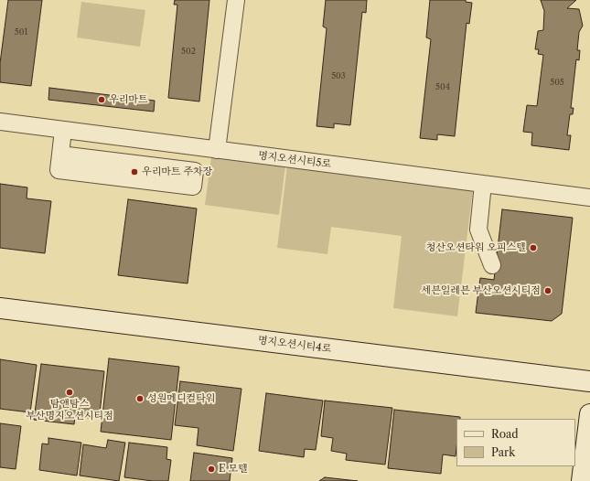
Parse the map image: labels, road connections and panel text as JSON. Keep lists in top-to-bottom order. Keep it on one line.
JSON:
{"streets":{"main road":["명지오션시티4로"],"street":["명지오션시티5로"]},"places":["우리마트","우리마트 주차장","청산오션타워 오피스텔","세븐일레븐 부산오션시티점","탐앤탐스 부산명지오션시티점","성원메디컬타워","E 모텔"],"house_numbers":["501","502","503","505","504"],"legend":["Road","Park"]}
